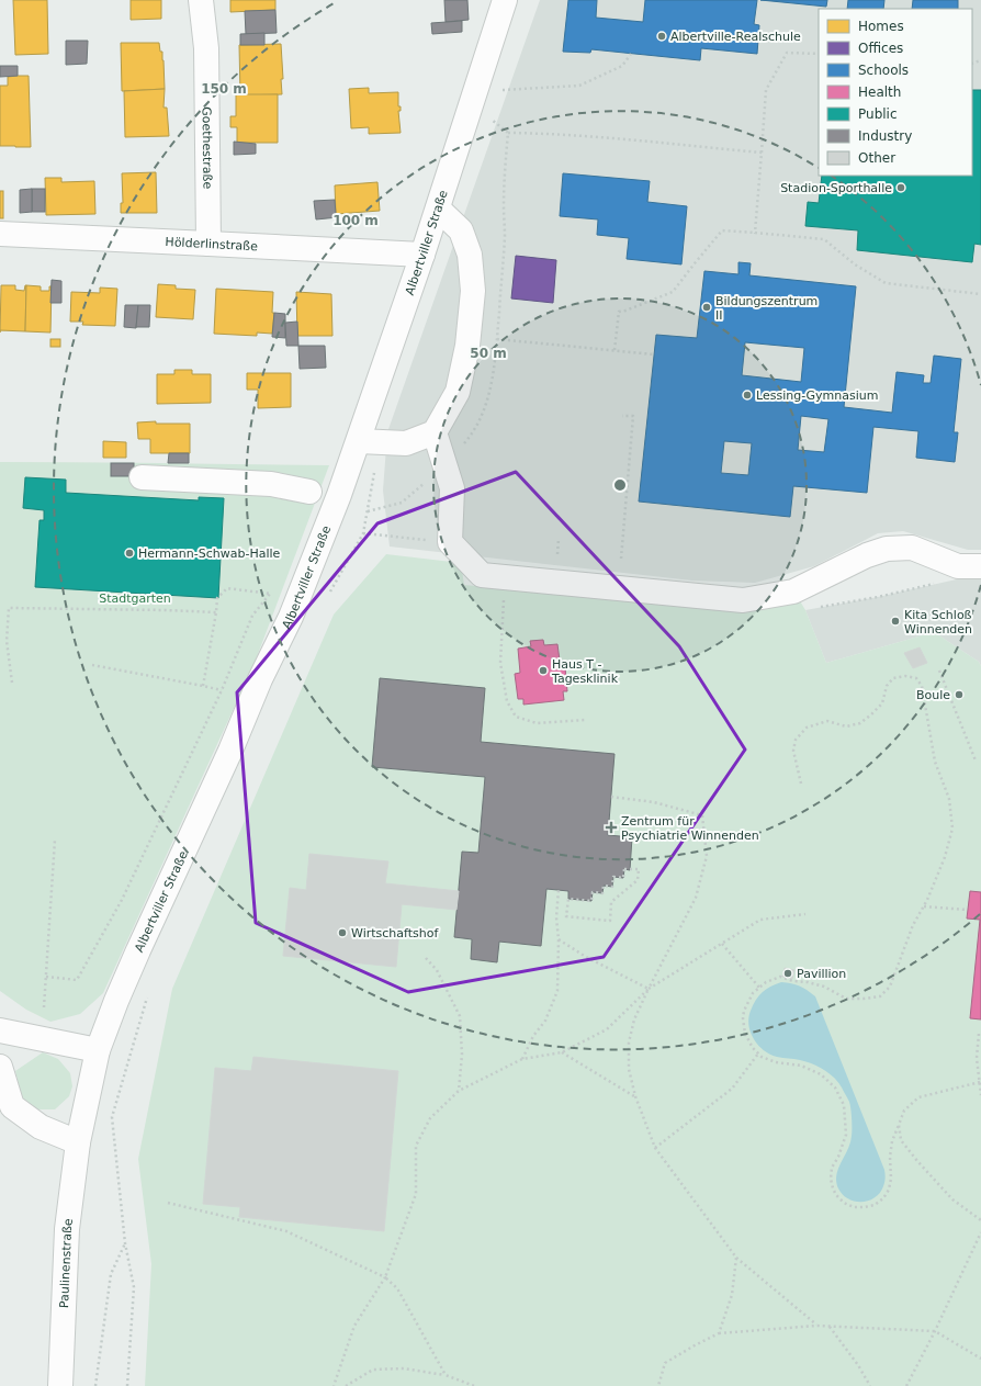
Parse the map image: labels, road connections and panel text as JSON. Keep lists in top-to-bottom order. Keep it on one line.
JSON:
{"streets":{"street":["Goethestraße","Albertviller Straße","Hölderlinstraße","Paulinenstraße"]},"crossings":[["Goethestraße","Hölderlinstraße"],["Albertviller Straße","Hölderlinstraße"],["Albertviller Straße","Paulinenstraße"]],"parks":["Stadtgarten"],"places":{"other":["Albertville-Realschule","Stadion-Sporthalle","Bildungszentrum II","Lessing-Gymnasium","Hermann-Schwab-Halle","Kita Schloß Winnenden","Haus T - Tagesklinik","Boule","Wirtschaftshof","Pavillion"],"health":["Zentrum für Psychiatrie Winnenden"]},"legend":["Homes","Offices","Schools","Health","Public","Industry","Other"],"rings":["150 m","100 m","50 m"]}
